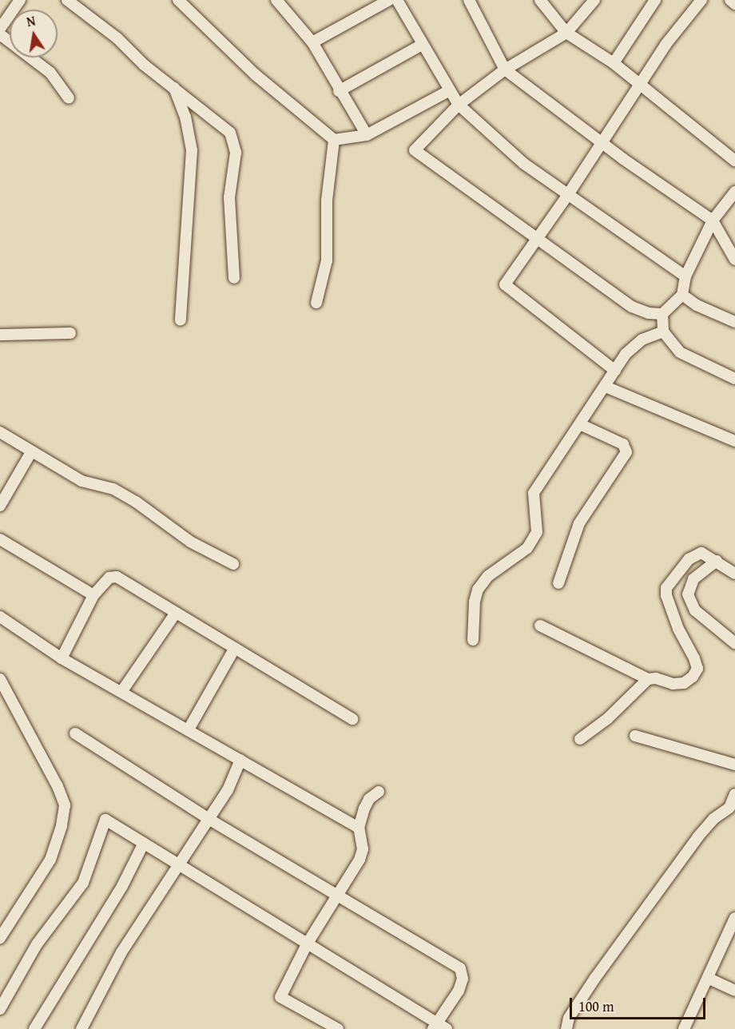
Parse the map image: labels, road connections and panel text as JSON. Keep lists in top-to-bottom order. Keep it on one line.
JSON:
{"scale_bar":"100 m","north":"top"}
